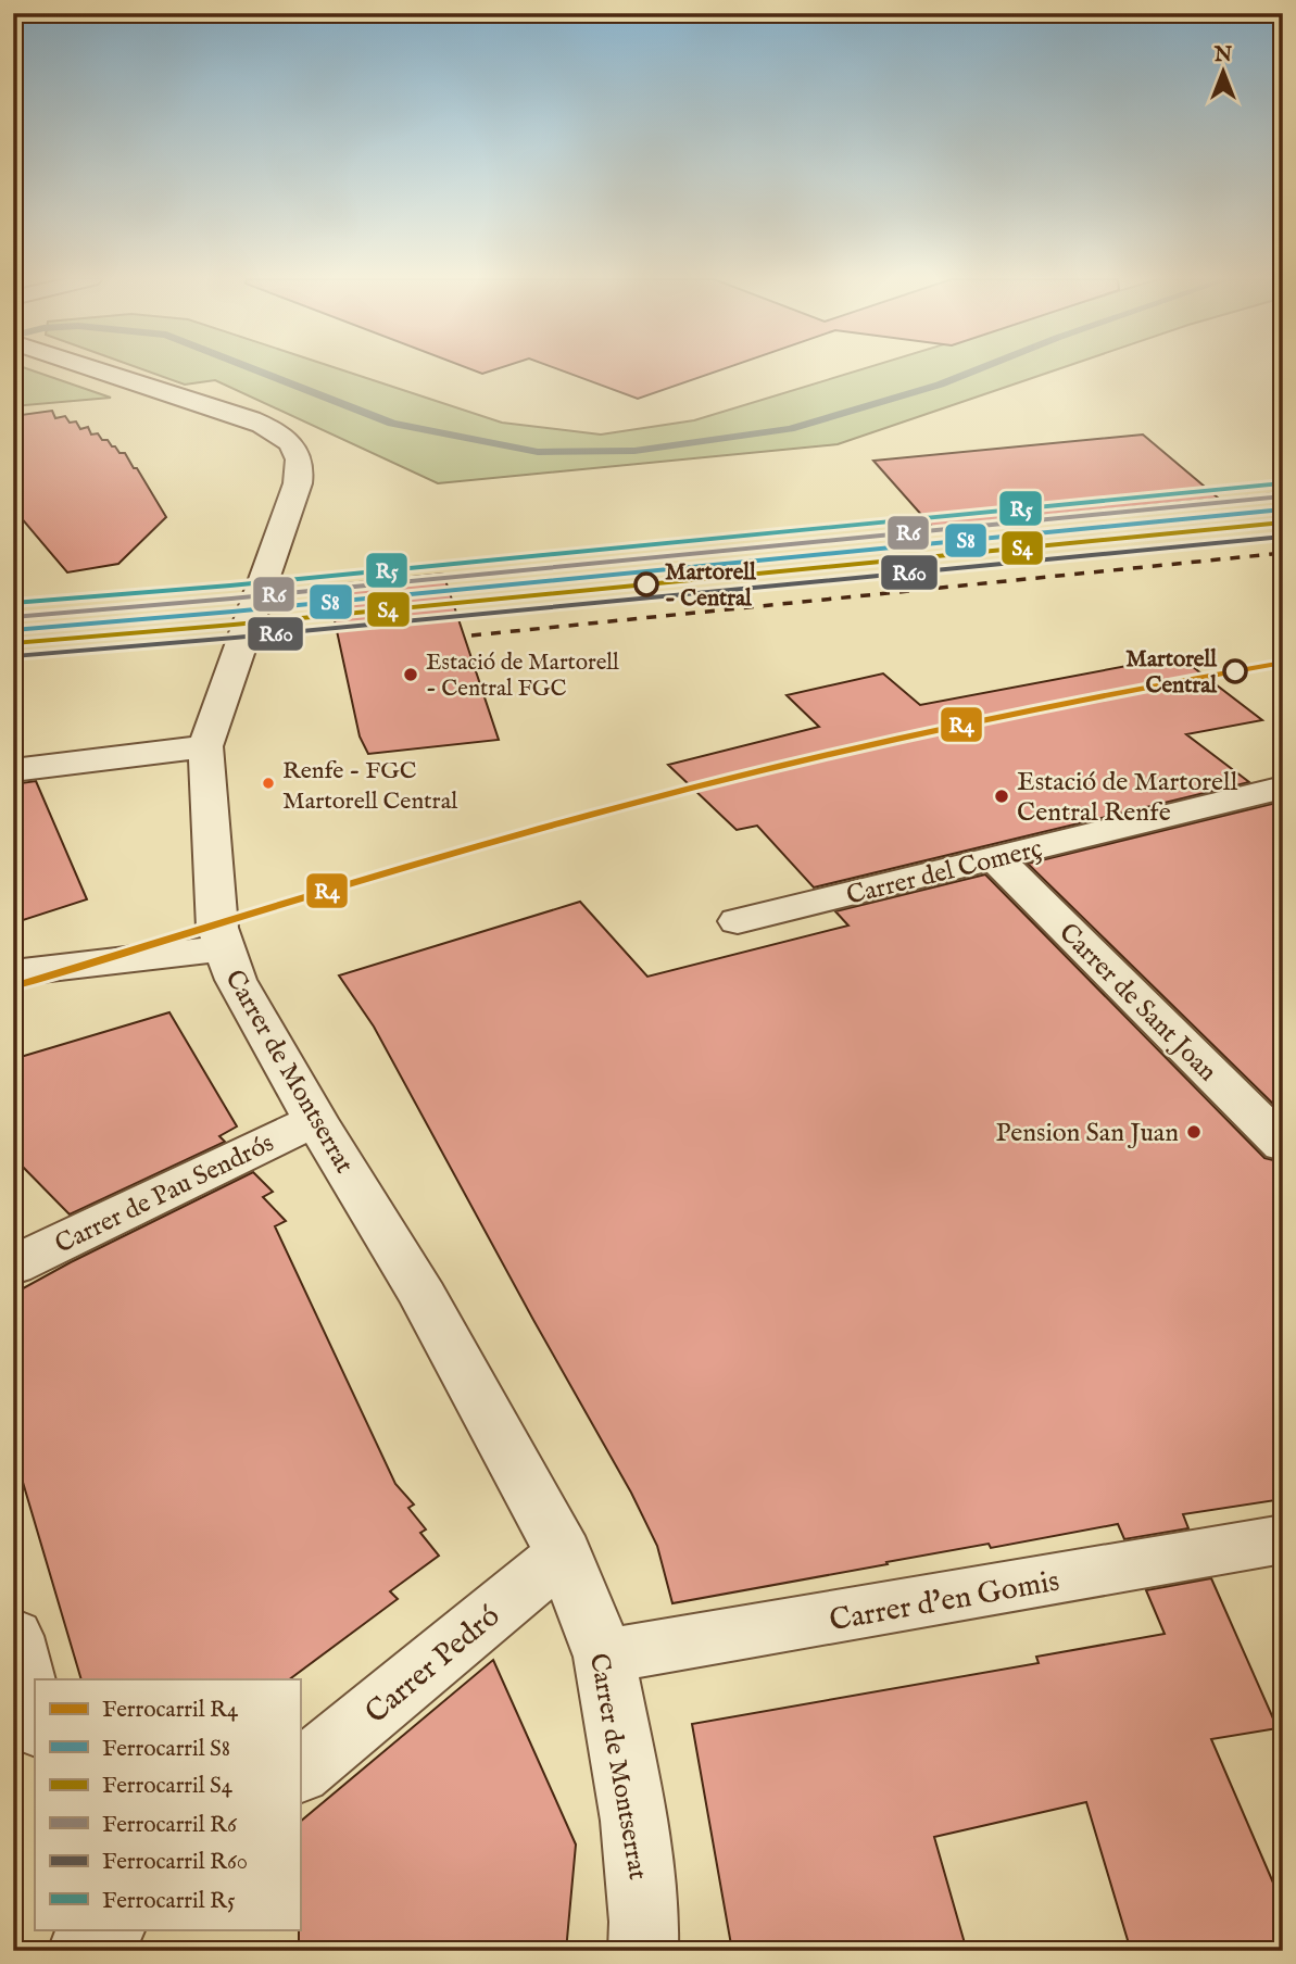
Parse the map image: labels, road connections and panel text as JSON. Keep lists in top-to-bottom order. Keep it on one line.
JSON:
{"streets":{"street":["Carrer del Comerç","Carrer de Sant Joan","Carrer de Montserrat","Carrer de Pau Sendrós","Carrer d'en Gomis","Carrer Pedró"]},"crossings":[["Carrer del Comerç","Carrer de Sant Joan"],["Carrer de Montserrat","Carrer de Pau Sendrós"],["Carrer de Montserrat","Carrer d'en Gomis"],["Carrer de Montserrat","Carrer Pedró"]],"places":["Martorell - Central","Martorell Central","Estació de Martorell - Central FGC","Renfe - FGC Martorell Central","Estació de Martorell Central Renfe","Pension San Juan"],"lines":["rail line R5","rail line R6","rail line S8","rail line S4","rail line R60","rail line R4"],"legend":["Ferrocarril R4","Ferrocarril S8","Ferrocarril S4","Ferrocarril R6","Ferrocarril R60","Ferrocarril R5"],"north":"top"}
